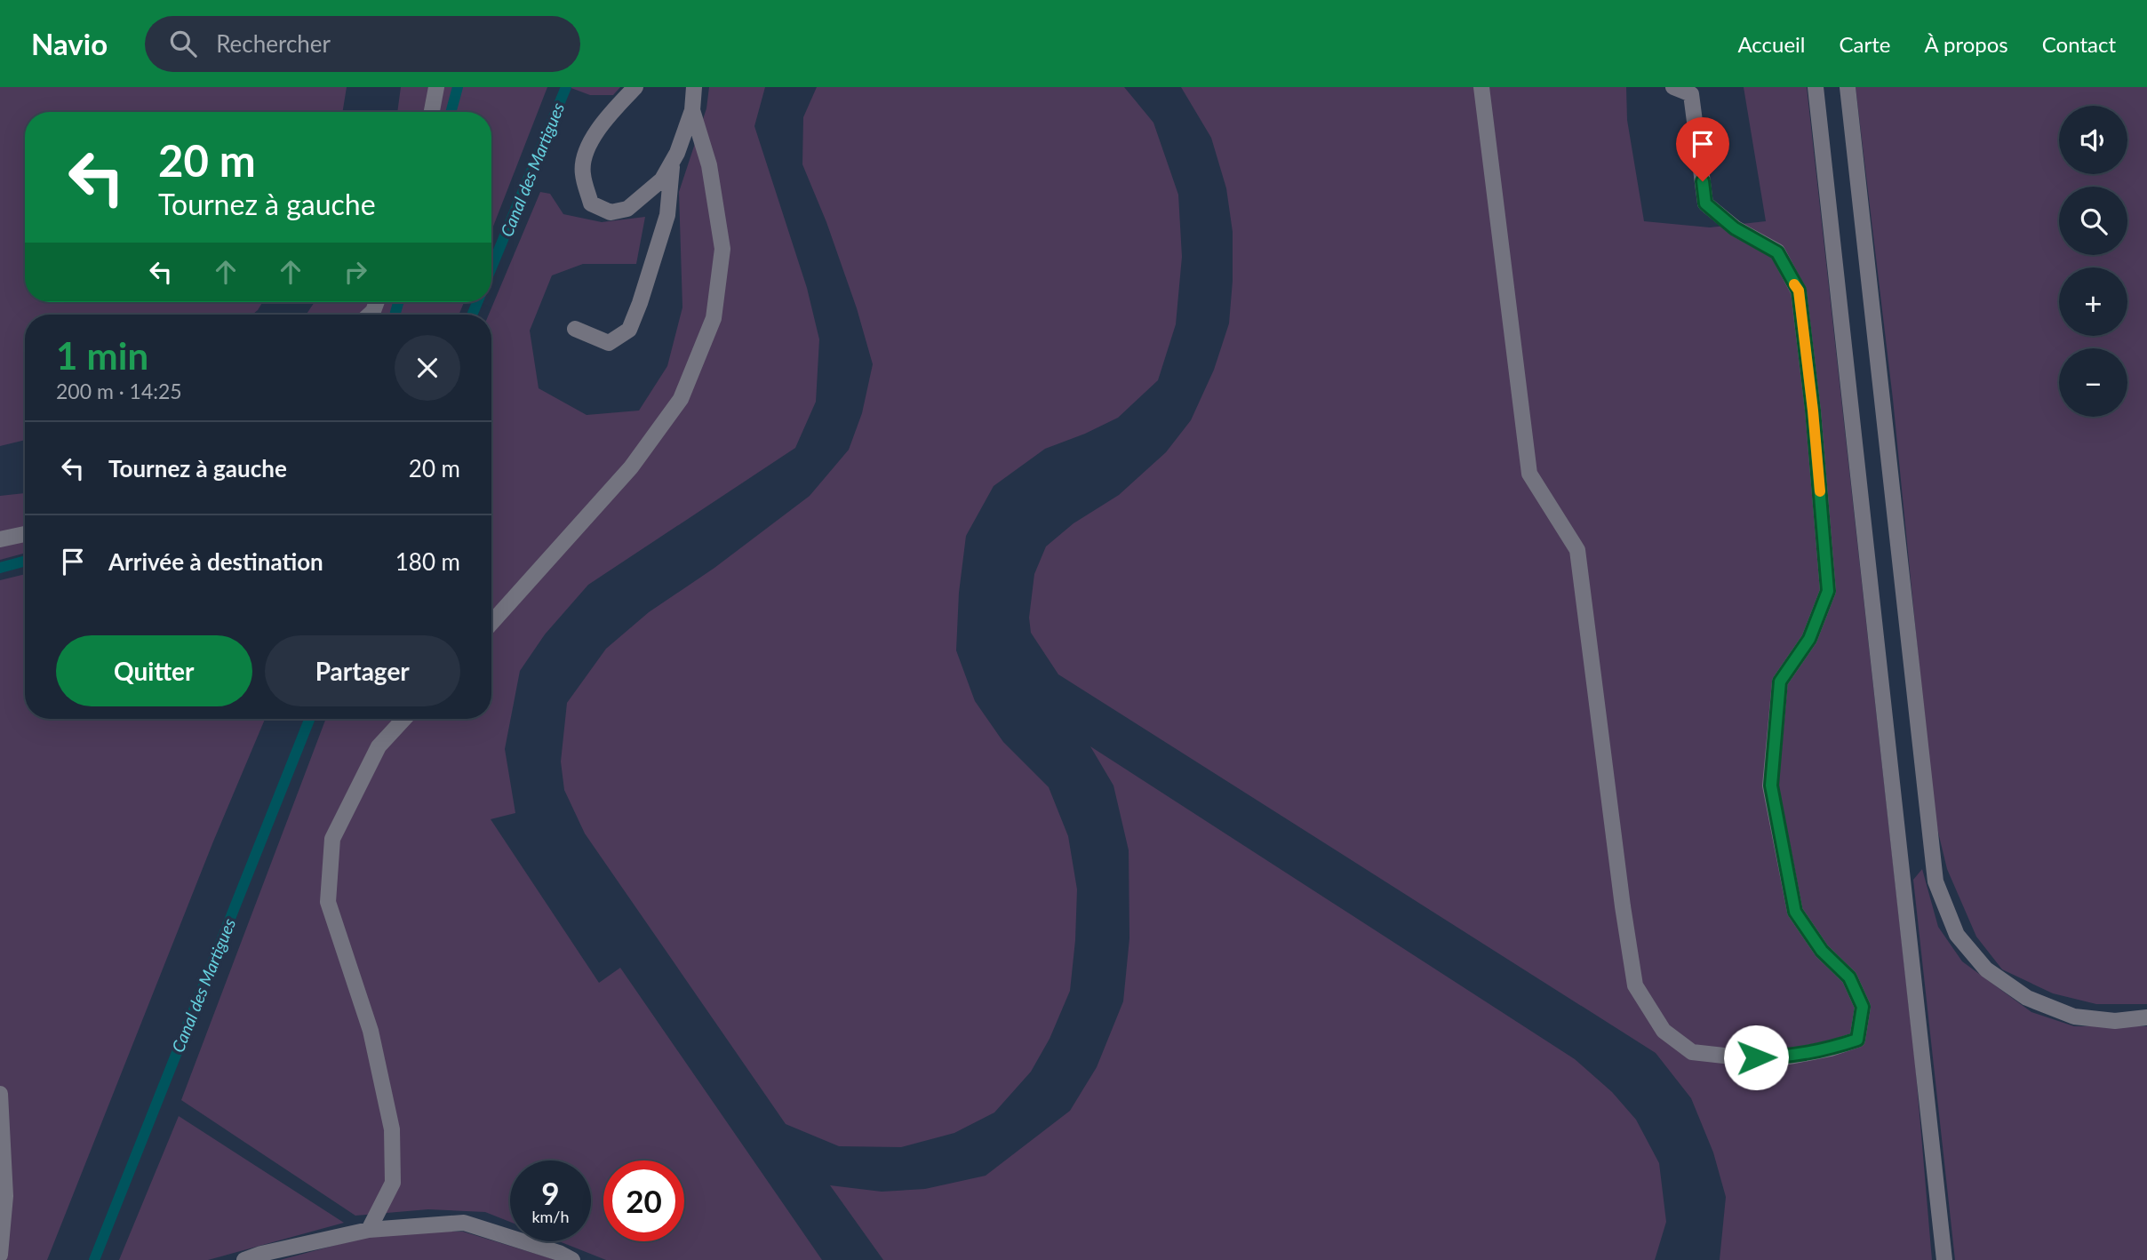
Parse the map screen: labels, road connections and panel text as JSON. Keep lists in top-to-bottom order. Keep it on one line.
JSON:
{"water":["Canal des Martigues"],"page":{"header":"Navio","search":"Rechercher","nav":["Accueil","Carte","À propos","Contact"],"map_buttons":["+","−"],"turn":["20 m","Tournez à gauche"],"heading":["1 min","200 m · 14:25"],"list":[{"name":"Tournez à gauche","value":"20 m"},{"name":"Arrivée à destination","value":"180 m"}],"buttons":["Quitter","Partager"],"speed":"9 km/h","limit":"20"}}
